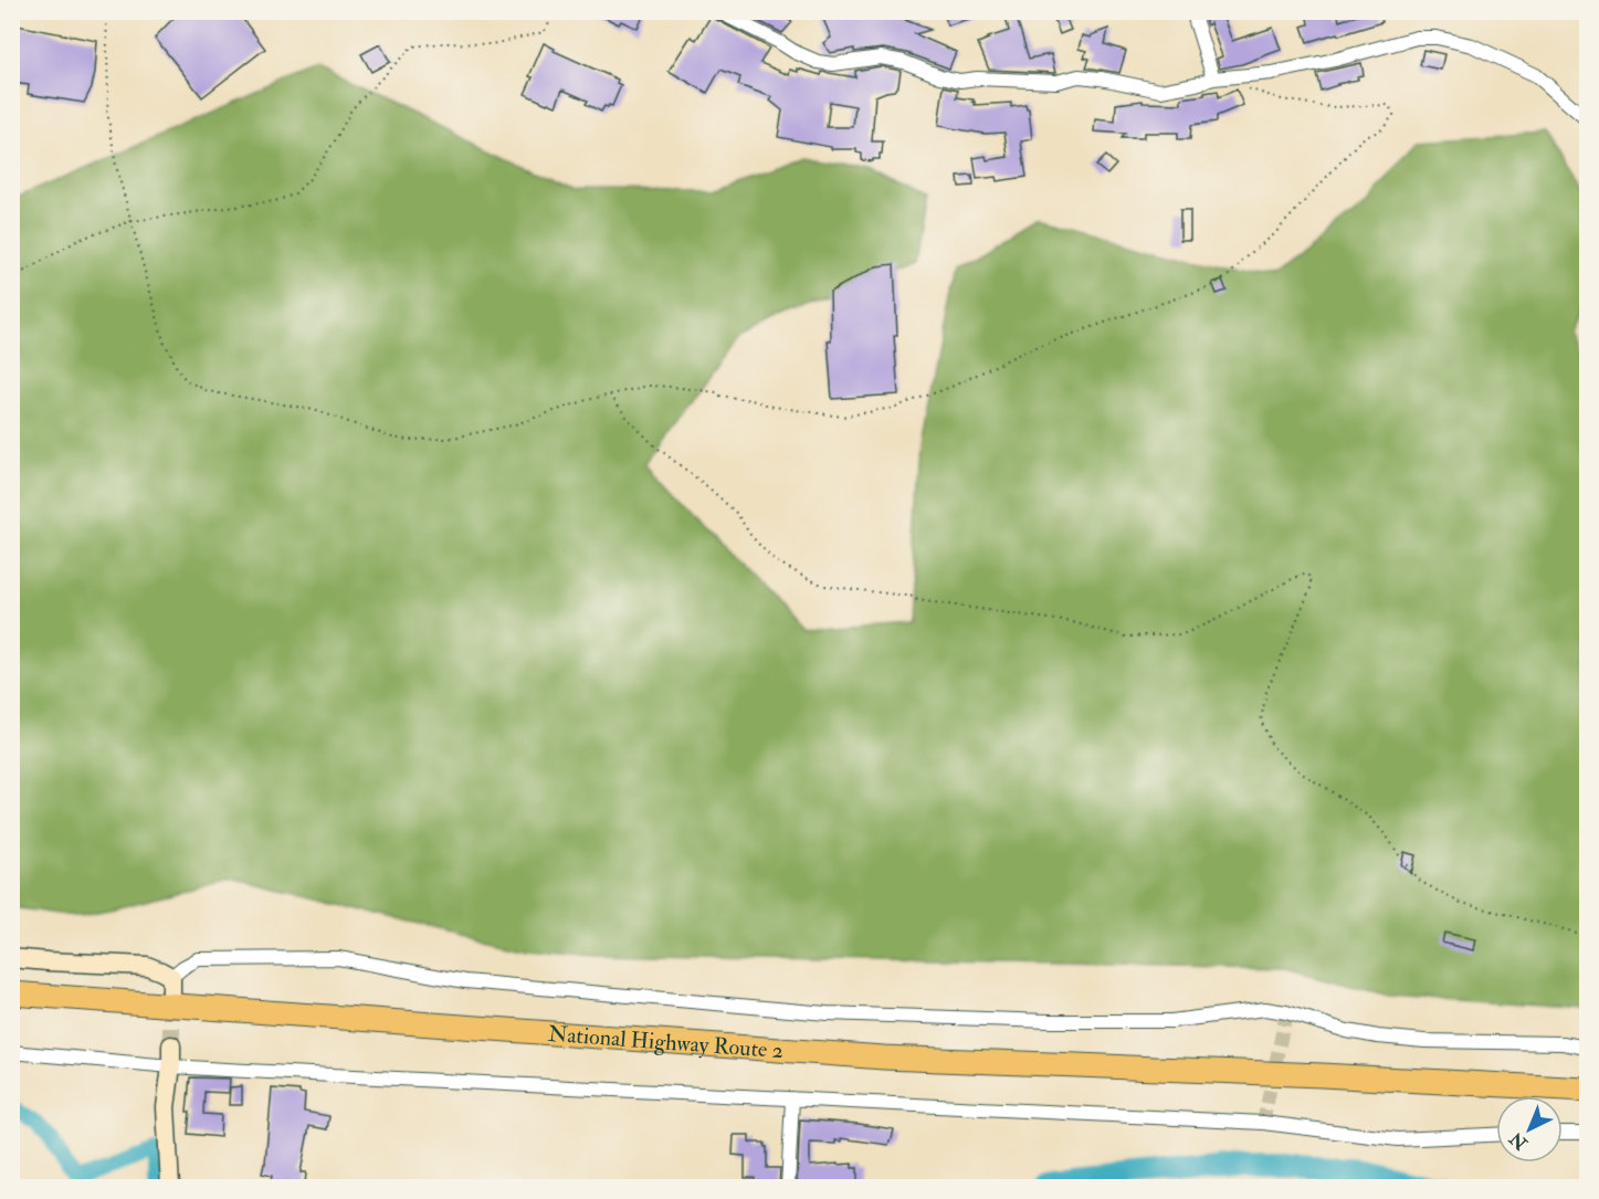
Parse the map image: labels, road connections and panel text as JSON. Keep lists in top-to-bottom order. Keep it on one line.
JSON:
{"streets":{"highway":["National Highway Route 2"]},"north":"bottom left"}
